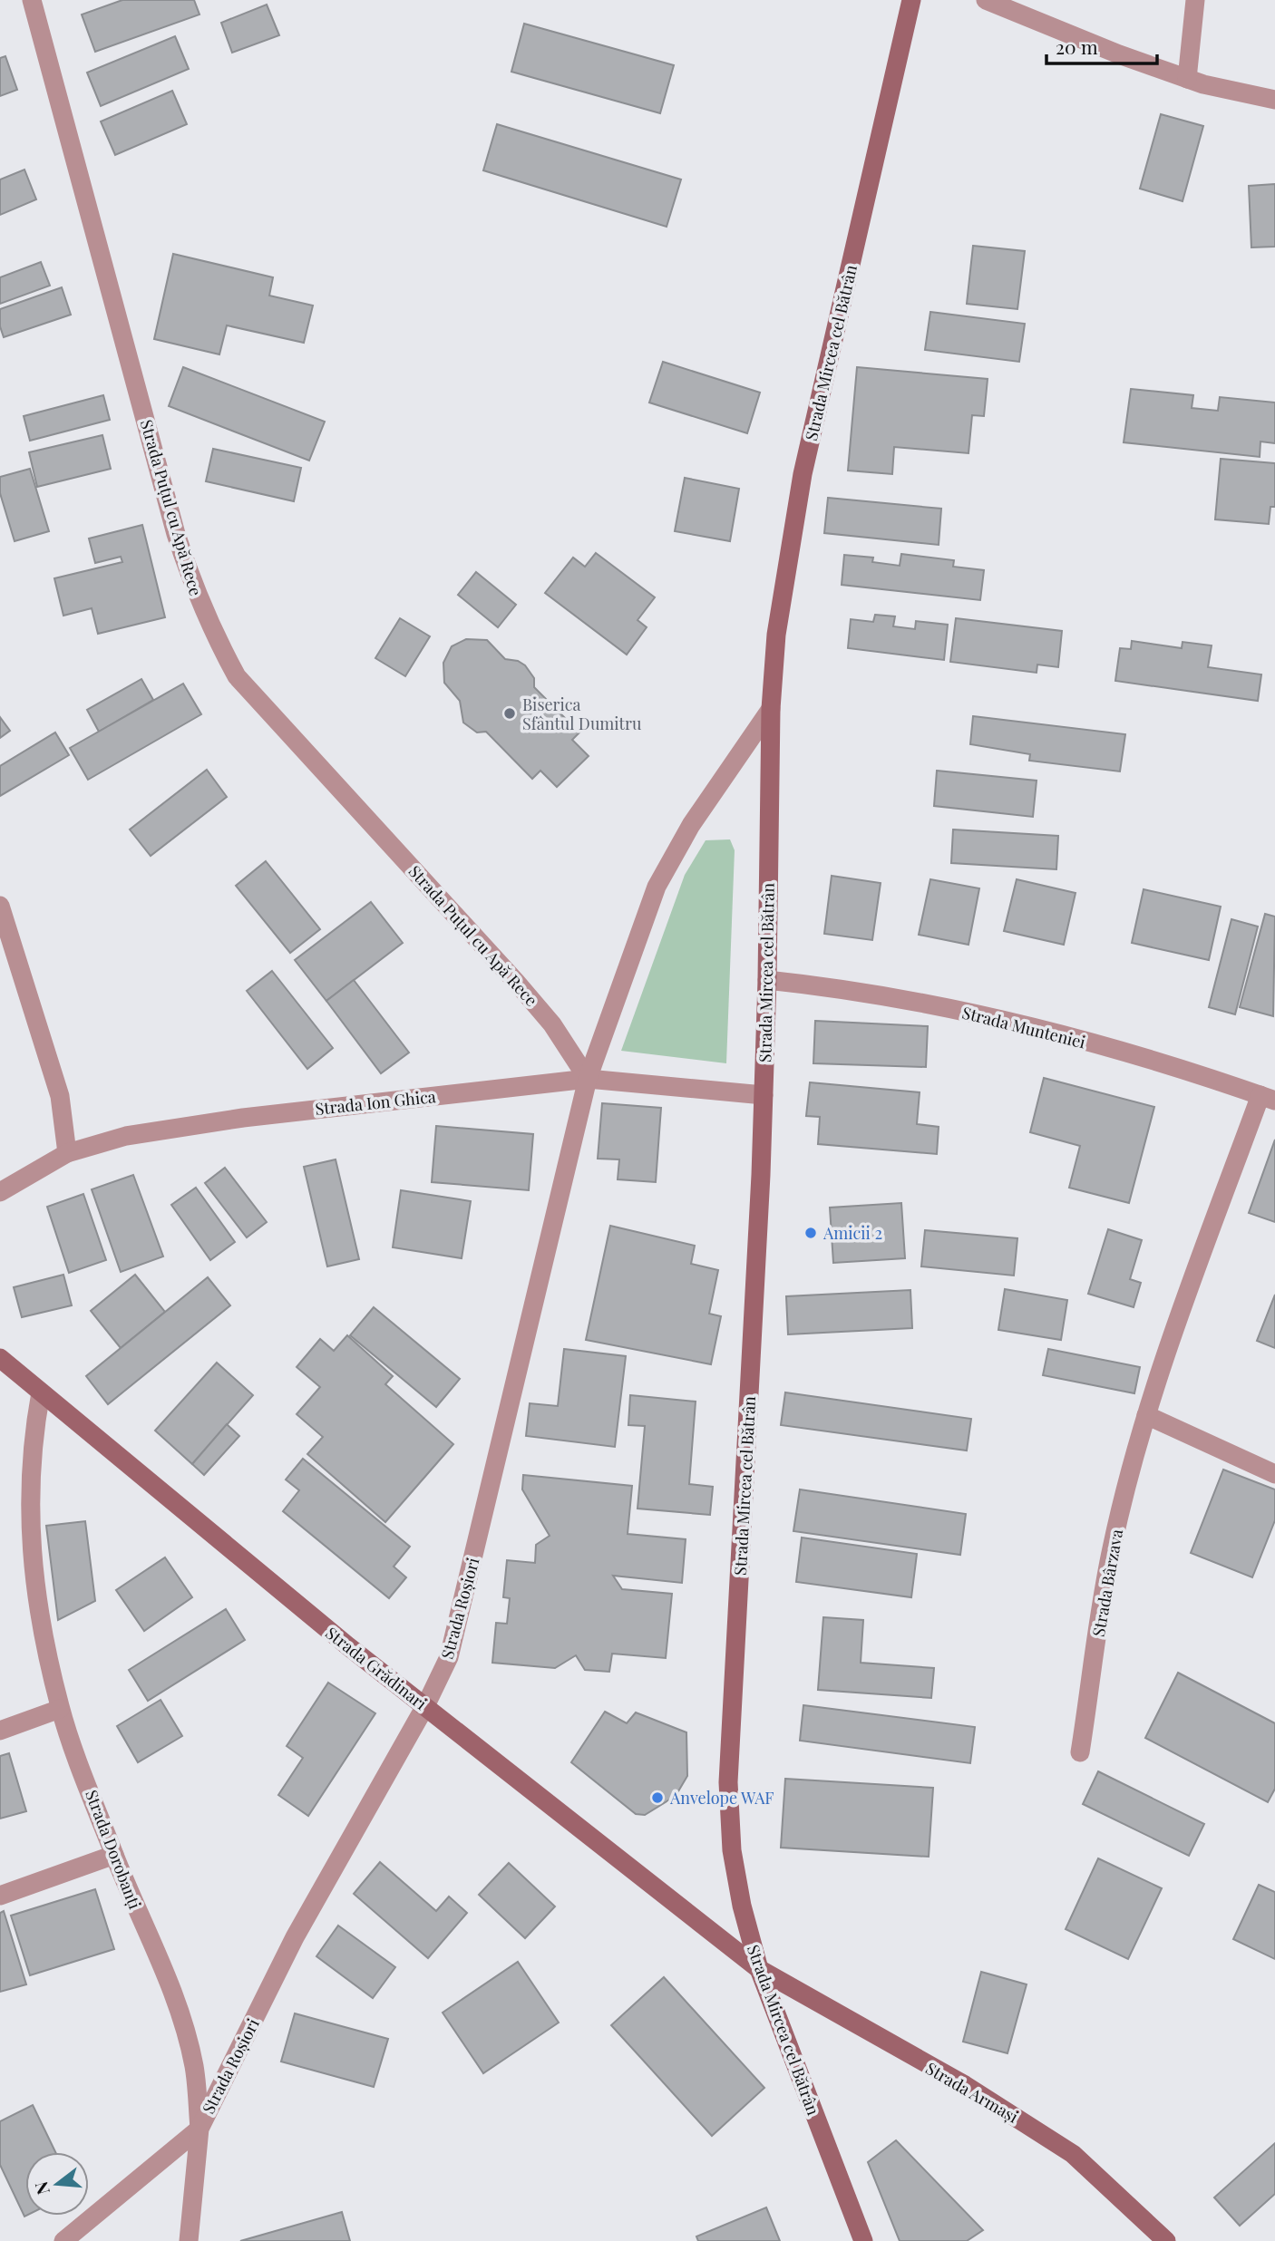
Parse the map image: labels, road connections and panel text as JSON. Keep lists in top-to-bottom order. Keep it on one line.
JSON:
{"streets":{"street":["Strada Mircea cel Bătrân","Strada Puțul cu Apă Rece","Strada Munteniei","Strada Ion Ghica","Strada Bârzava","Strada Roșiori","Strada Grădinari","Strada Dorobanți","Strada Armași"]},"crossings":[["Strada Mircea cel Bătrân","Strada Munteniei"],["Strada Mircea cel Bătrân","Strada Ion Ghica"],["Strada Mircea cel Bătrân","Strada Grădinari"],["Strada Mircea cel Bătrân","Strada Armași"],["Strada Puțul cu Apă Rece","Strada Ion Ghica"],["Strada Puțul cu Apă Rece","Strada Roșiori"],["Strada Munteniei","Strada Bârzava"],["Strada Ion Ghica","Strada Roșiori"],["Strada Roșiori","Strada Grădinari"],["Strada Roșiori","Strada Dorobanți"],["Strada Grădinari","Strada Dorobanți"],["Strada Grădinari","Strada Armași"]],"places":["Biserica Sfântul Dumitru","Amicii 2","Anvelope WAF"],"scale_bar":"20 m","north":"left"}
